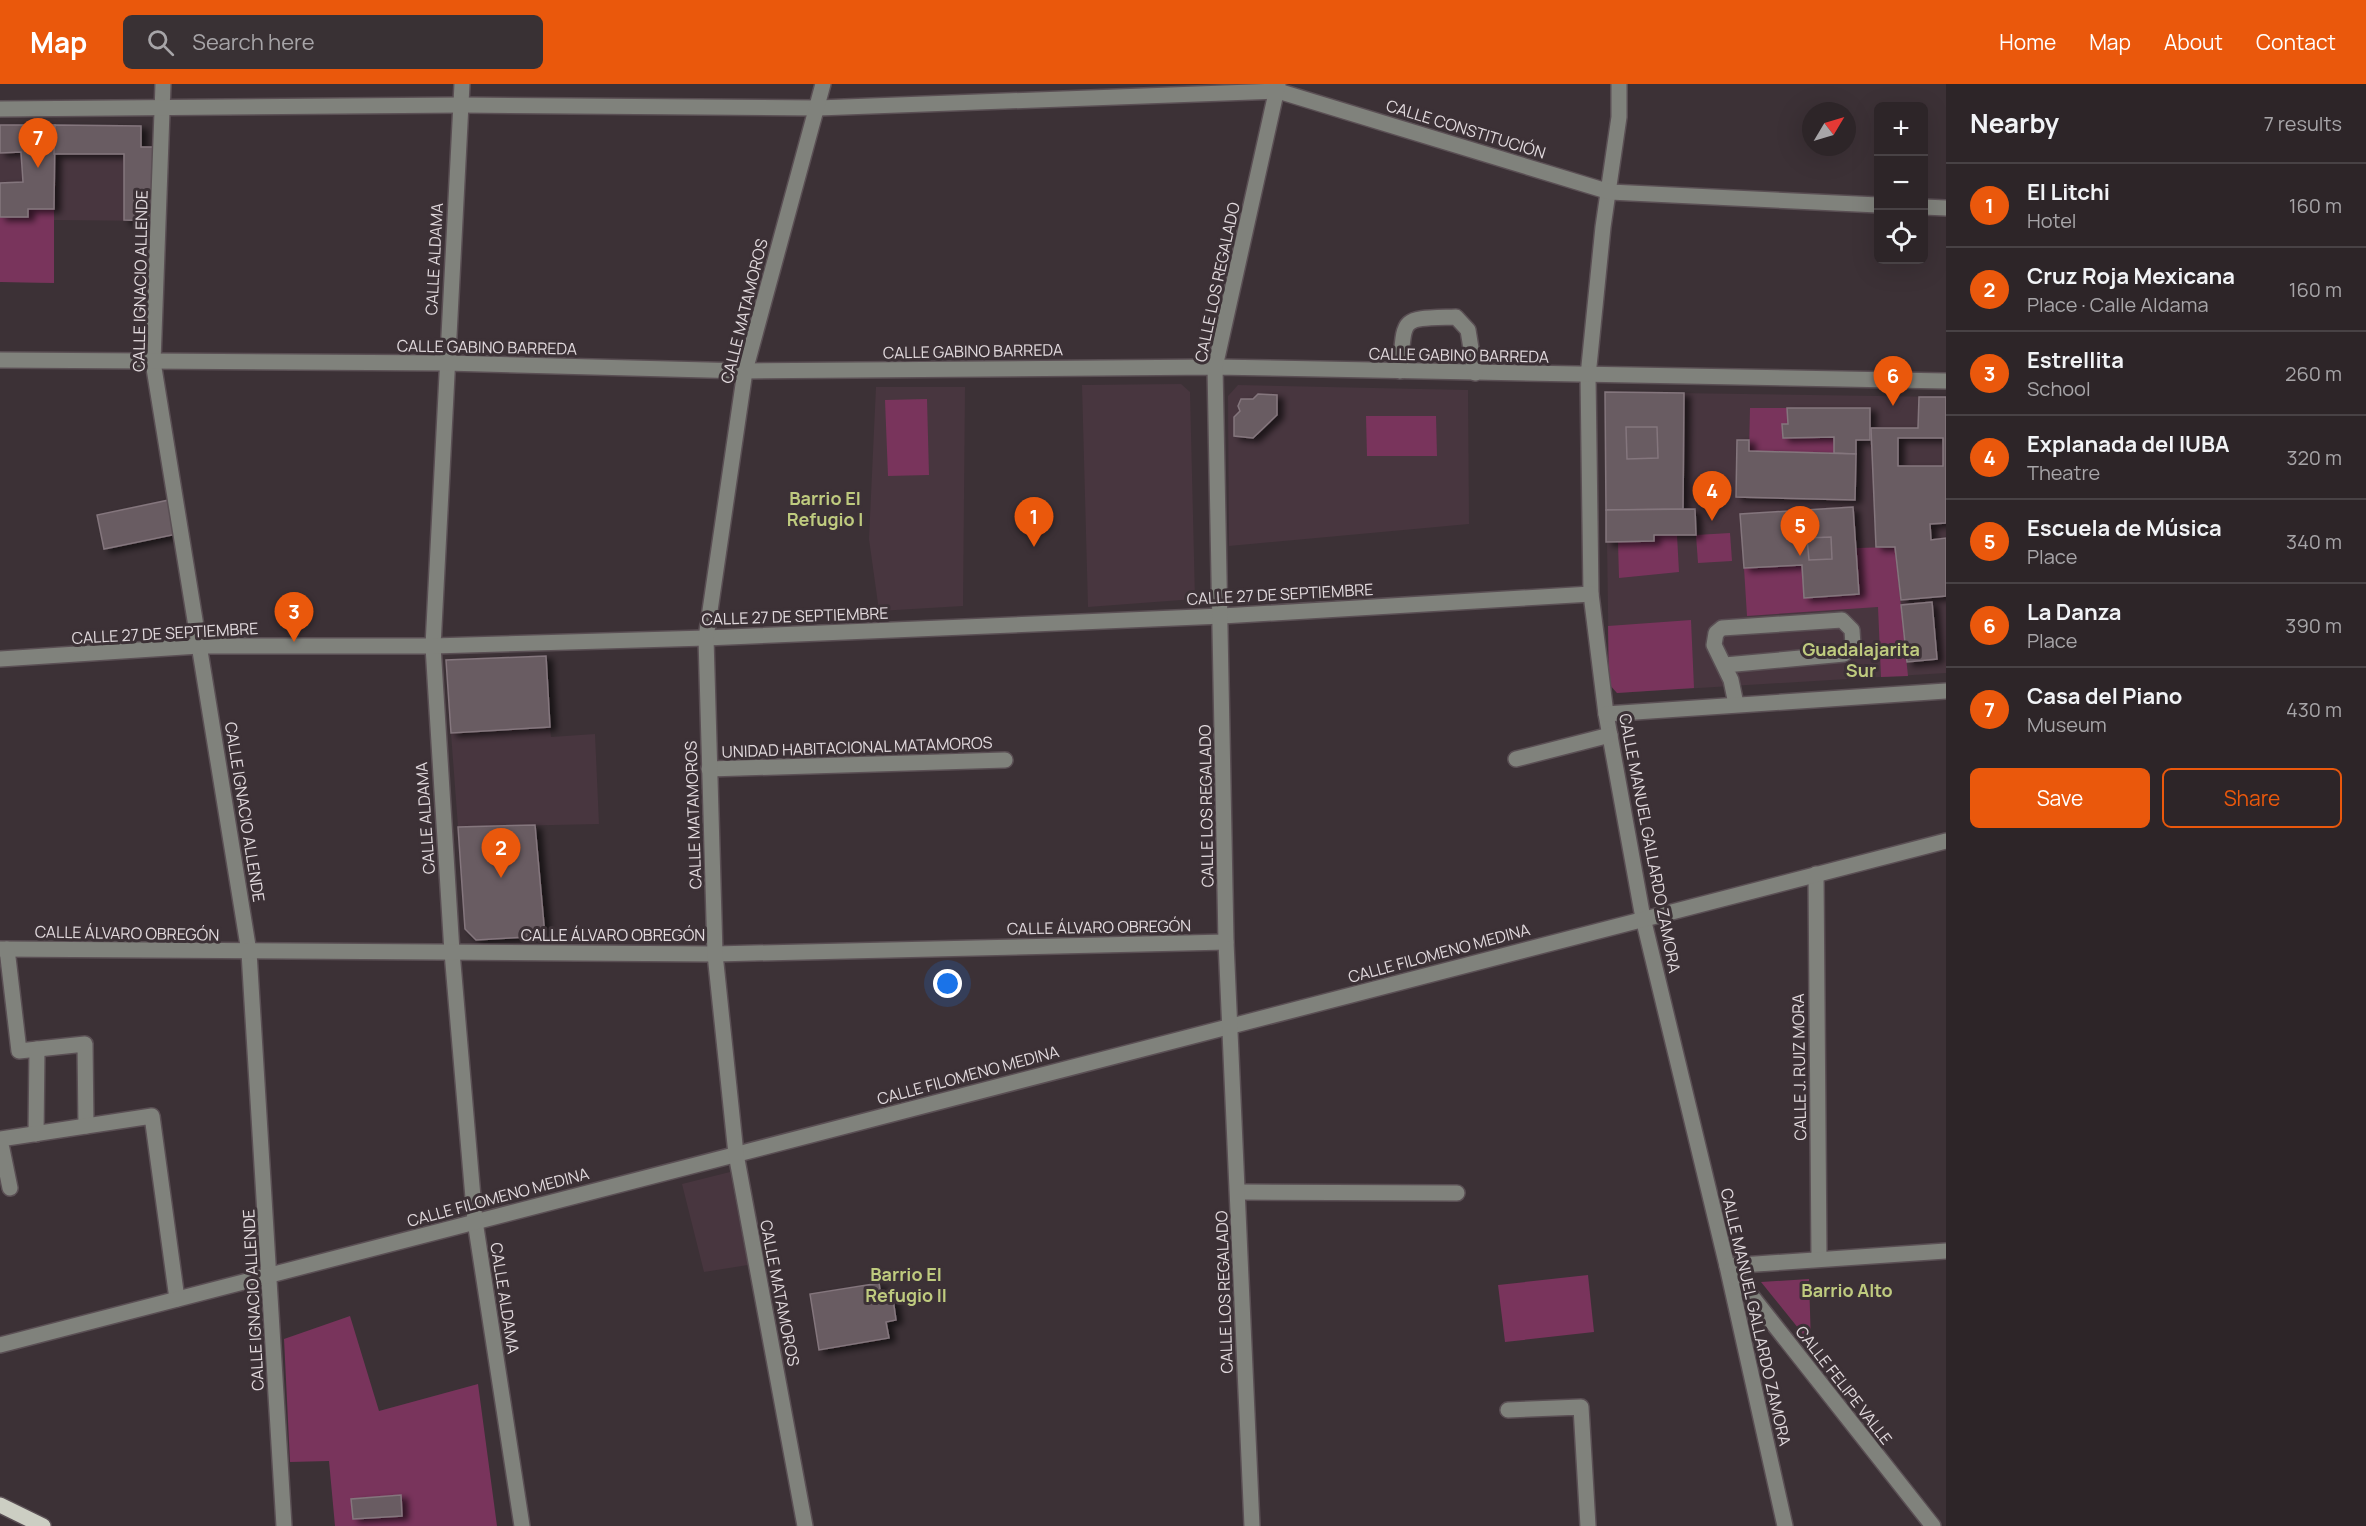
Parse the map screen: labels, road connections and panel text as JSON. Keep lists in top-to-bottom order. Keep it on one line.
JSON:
{"streets":{"street":["CALLE CONSTITUCIÓN","CALLE ALDAMA","CALLE IGNACIO ALLENDE","CALLE LOS REGALADO","CALLE MATAMOROS","CALLE GABINO BARREDA","CALLE 27 DE SEPTIEMBRE","UNIDAD HABITACIONAL MATAMOROS","CALLE MANUEL GALLARDO ZAMORA","CALLE ÁLVARO OBREGÓN","CALLE FILOMENO MEDINA","CALLE J. RUIZ MORA","CALLE FELIPE VALLE"]},"crossings":[["CALLE CONSTITUCIÓN","CALLE ALDAMA"],["CALLE CONSTITUCIÓN","CALLE IGNACIO ALLENDE"],["CALLE CONSTITUCIÓN","CALLE LOS REGALADO"],["CALLE CONSTITUCIÓN","CALLE MATAMOROS"],["CALLE CONSTITUCIÓN","CALLE MANUEL GALLARDO ZAMORA"],["CALLE ALDAMA","CALLE GABINO BARREDA"],["CALLE ALDAMA","CALLE 27 DE SEPTIEMBRE"],["CALLE ALDAMA","CALLE ÁLVARO OBREGÓN"],["CALLE ALDAMA","CALLE FILOMENO MEDINA"],["CALLE IGNACIO ALLENDE","CALLE GABINO BARREDA"],["CALLE IGNACIO ALLENDE","CALLE 27 DE SEPTIEMBRE"],["CALLE IGNACIO ALLENDE","CALLE ÁLVARO OBREGÓN"],["CALLE IGNACIO ALLENDE","CALLE FILOMENO MEDINA"],["CALLE LOS REGALADO","CALLE GABINO BARREDA"],["CALLE LOS REGALADO","CALLE 27 DE SEPTIEMBRE"],["CALLE LOS REGALADO","CALLE ÁLVARO OBREGÓN"],["CALLE LOS REGALADO","CALLE FILOMENO MEDINA"],["CALLE MATAMOROS","CALLE GABINO BARREDA"],["CALLE MATAMOROS","CALLE 27 DE SEPTIEMBRE"],["CALLE MATAMOROS","UNIDAD HABITACIONAL MATAMOROS"],["CALLE MATAMOROS","CALLE ÁLVARO OBREGÓN"],["CALLE MATAMOROS","CALLE FILOMENO MEDINA"],["CALLE GABINO BARREDA","CALLE MANUEL GALLARDO ZAMORA"],["CALLE 27 DE SEPTIEMBRE","CALLE MANUEL GALLARDO ZAMORA"],["CALLE MANUEL GALLARDO ZAMORA","CALLE FILOMENO MEDINA"],["CALLE MANUEL GALLARDO ZAMORA","CALLE FELIPE VALLE"],["CALLE FILOMENO MEDINA","CALLE J. RUIZ MORA"]],"districts":["Barrio El Refugio I","Guadalajarita Sur","Barrio El Refugio II","Barrio Alto"],"north":"top right","page":{"header":"Map","search":"Search here","nav":["Home","Map","About","Contact"],"heading":["Nearby","7 results"],"map_buttons":["+","−"],"pins":["7","6","4","1","5","3","2"],"list":[{"mark":"1","name":"El Litchi","note":"Hotel","value":"160 m"},{"mark":"2","name":"Cruz Roja Mexicana","note":"Place · Calle Aldama","value":"160 m"},{"mark":"3","name":"Estrellita","note":"School","value":"260 m"},{"mark":"4","name":"Explanada del IUBA","note":"Theatre","value":"320 m"},{"mark":"5","name":"Escuela de Música","note":"Place","value":"340 m"},{"mark":"6","name":"La Danza","note":"Place","value":"390 m"},{"mark":"7","name":"Casa del Piano","note":"Museum","value":"430 m"}],"buttons":["Save","Share"]}}
